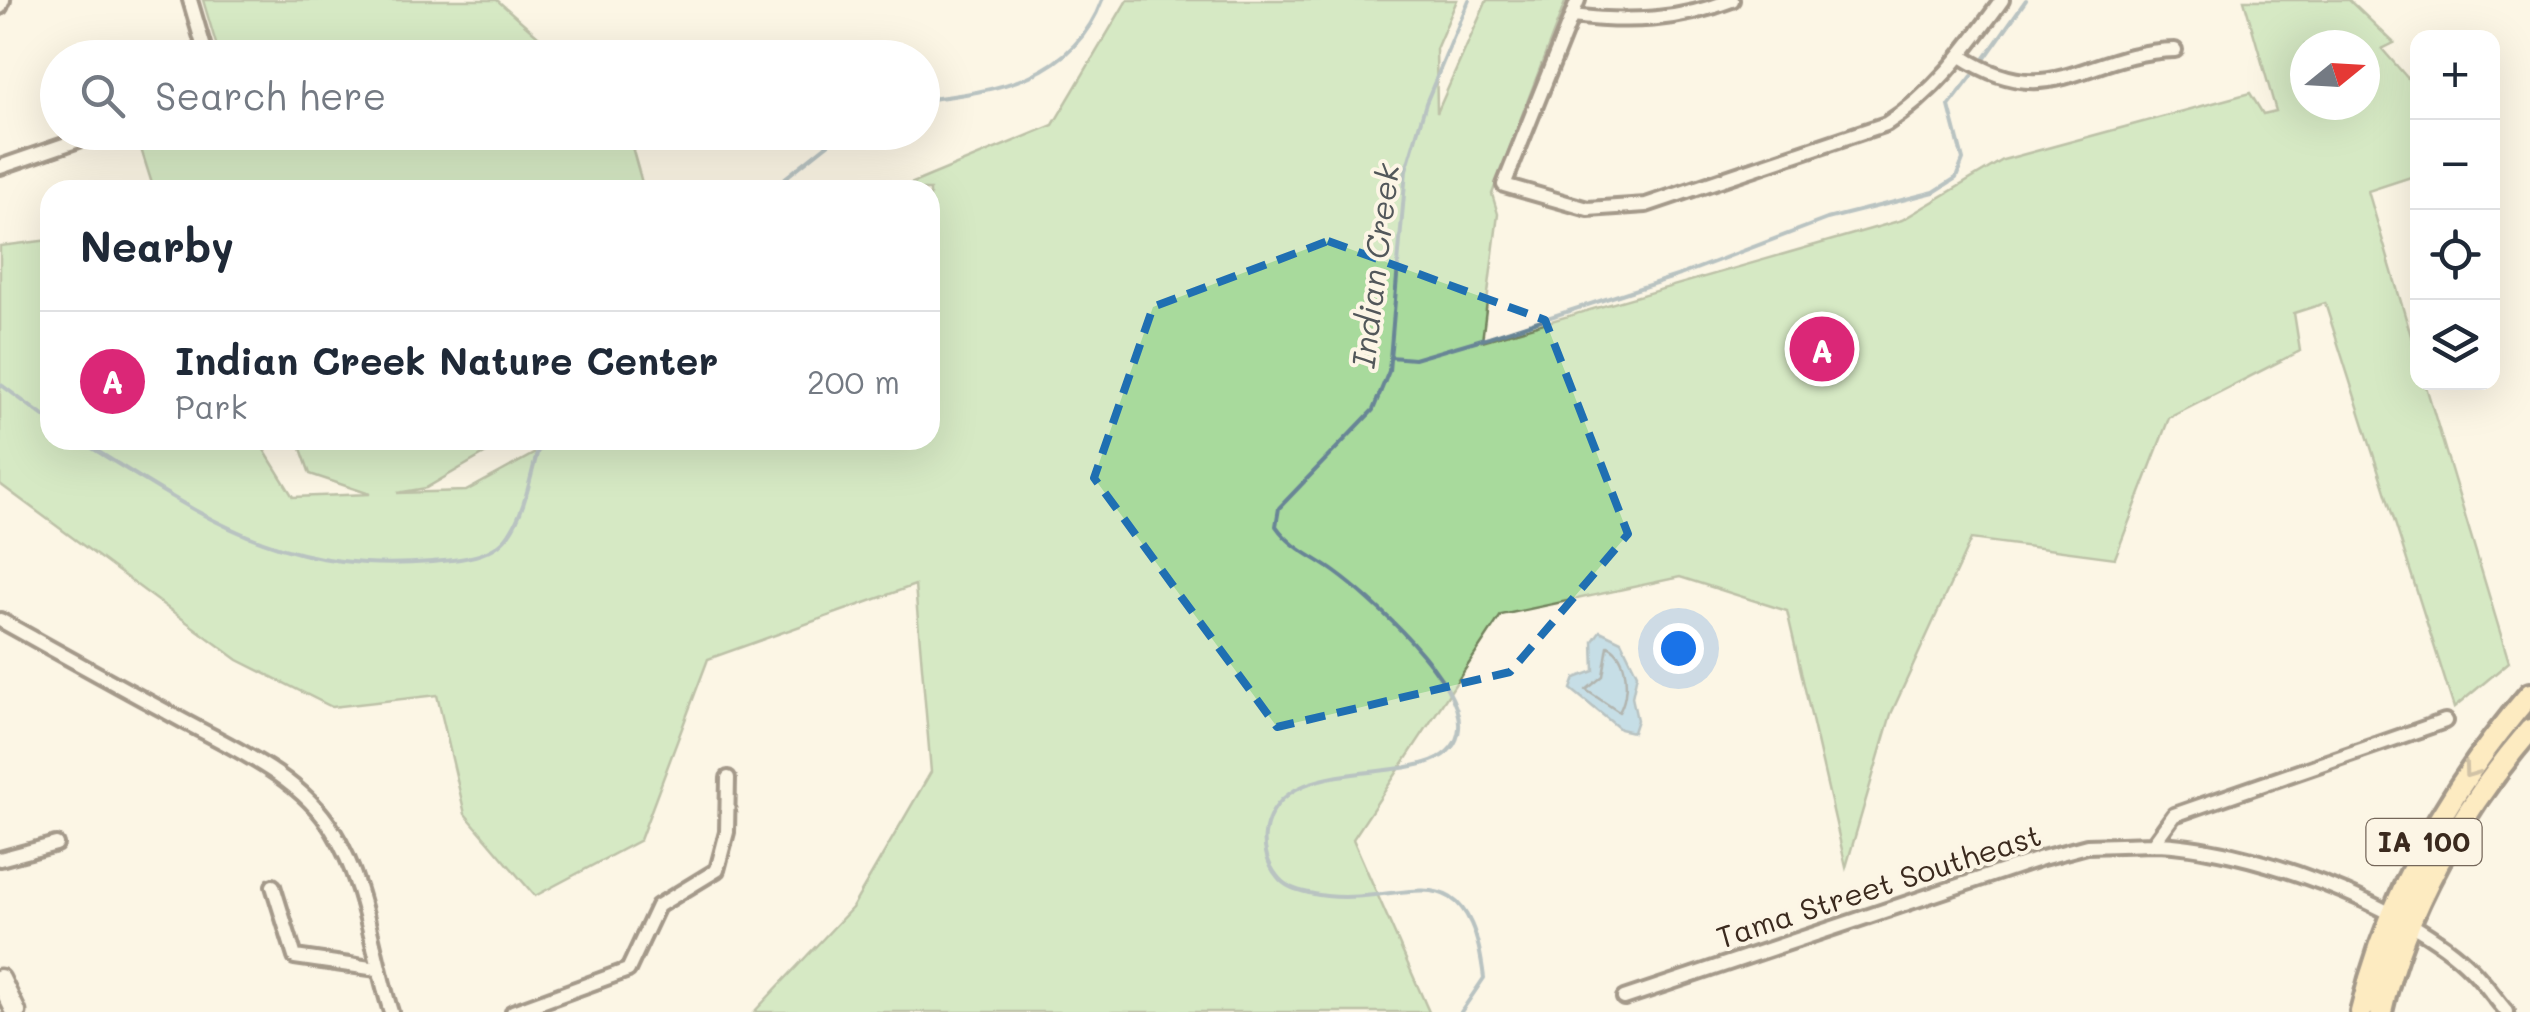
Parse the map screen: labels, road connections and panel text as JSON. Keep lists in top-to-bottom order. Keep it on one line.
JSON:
{"streets":{"highway":["IA 100"],"street":["Tama Street Southeast"]},"crossings":[["IA 100","Tama Street Southeast"]],"water":["Indian Creek"],"north":"right","page":{"map_buttons":["+","−"],"search":"Search here","heading":"Nearby","list":[{"mark":"A","name":"Indian Creek Nature Center","note":"Park","value":"200 m"}],"pins":"A"}}
